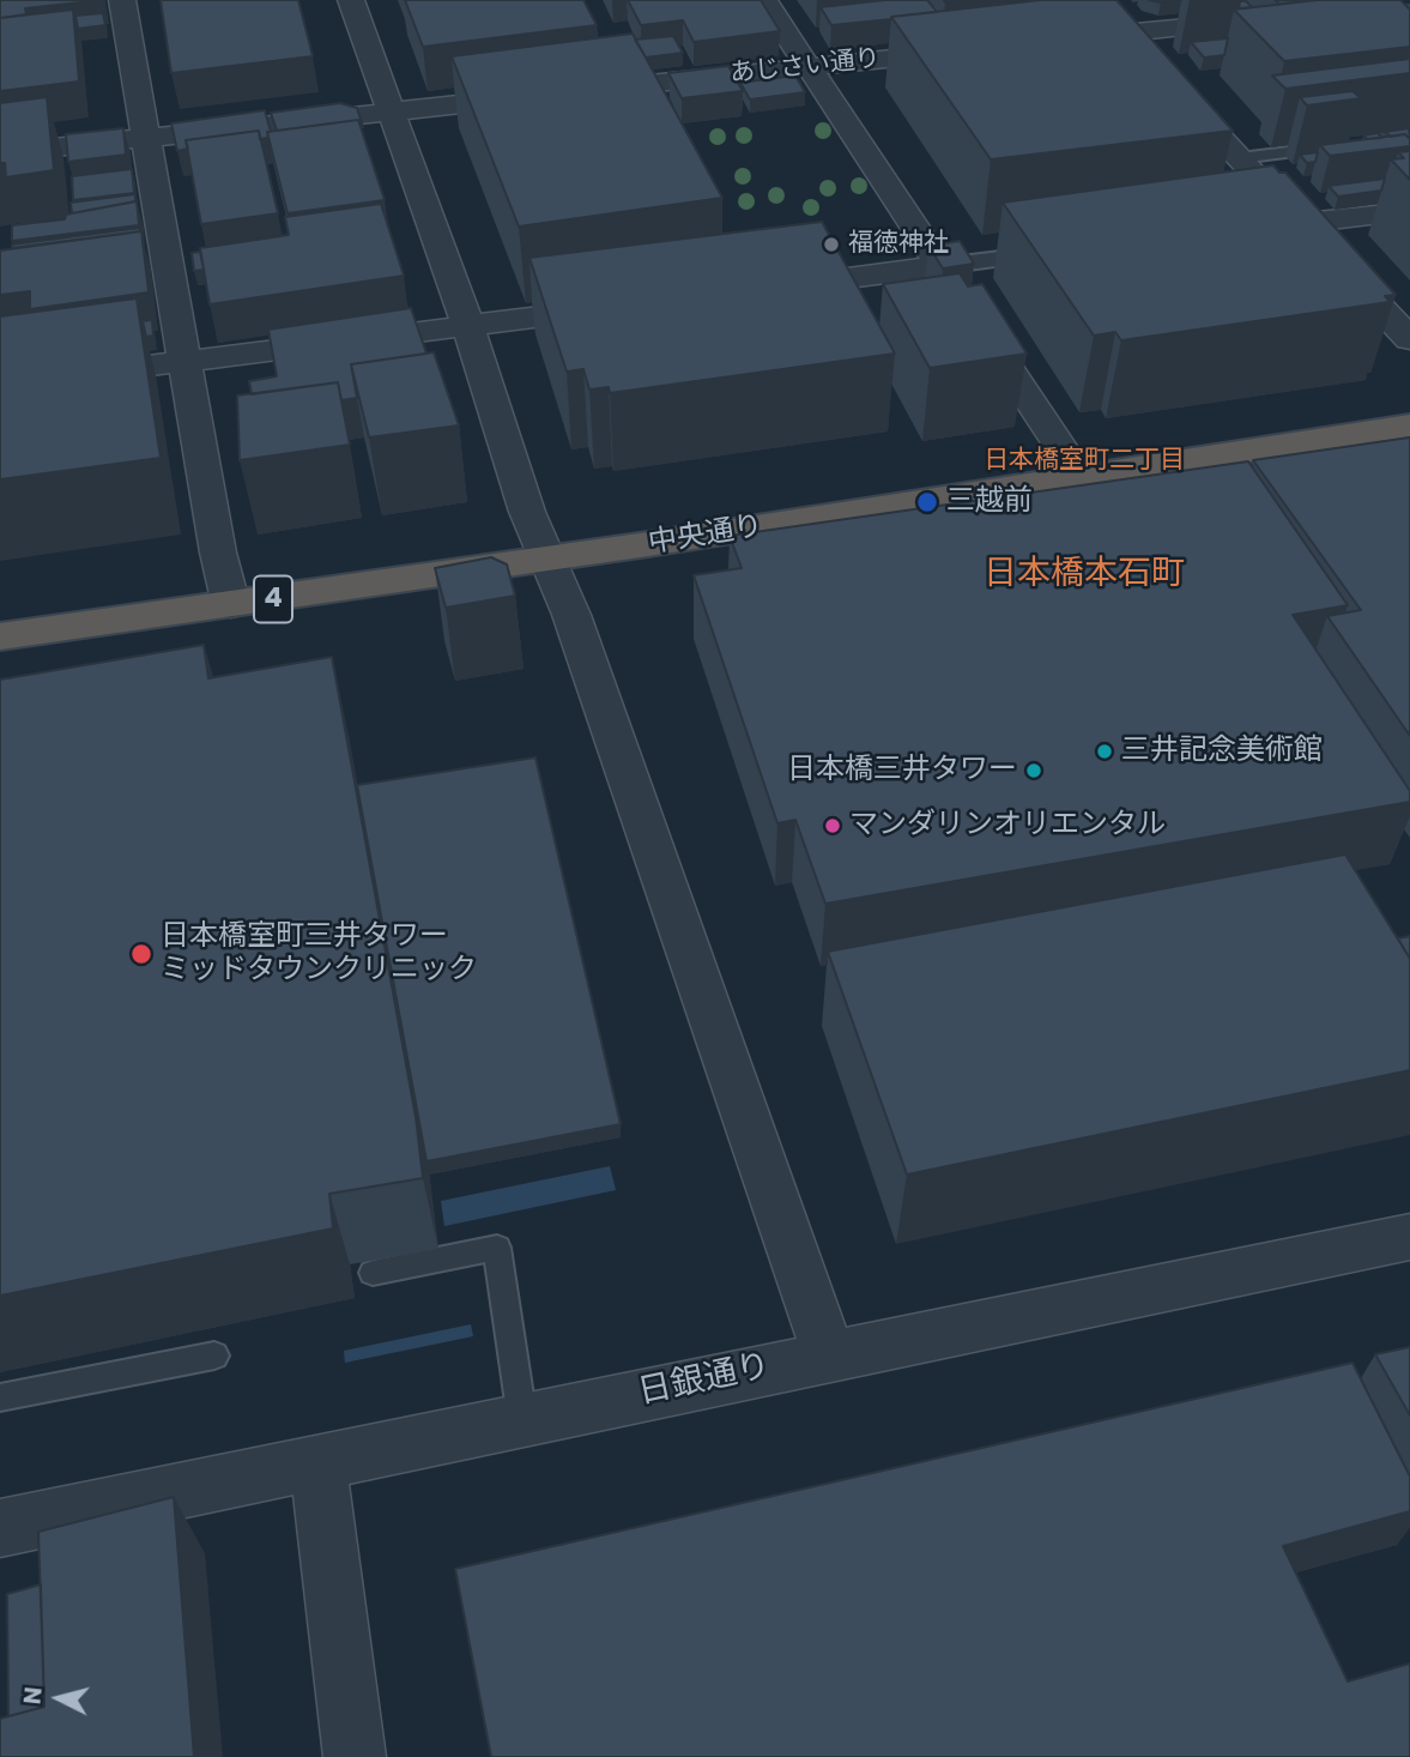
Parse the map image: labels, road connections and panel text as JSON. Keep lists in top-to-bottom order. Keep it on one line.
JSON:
{"streets":{"highway":["中央通り","4"],"street":["あじさい通り","日銀通り"]},"districts":["日本橋室町二丁目","日本橋本石町"],"places":["福徳神社","三越前","三井記念美術館","日本橋三井タワー","マンダリンオリエンタル","日本橋室町三井タワー ミッドタウンクリニック"],"north":"left"}
